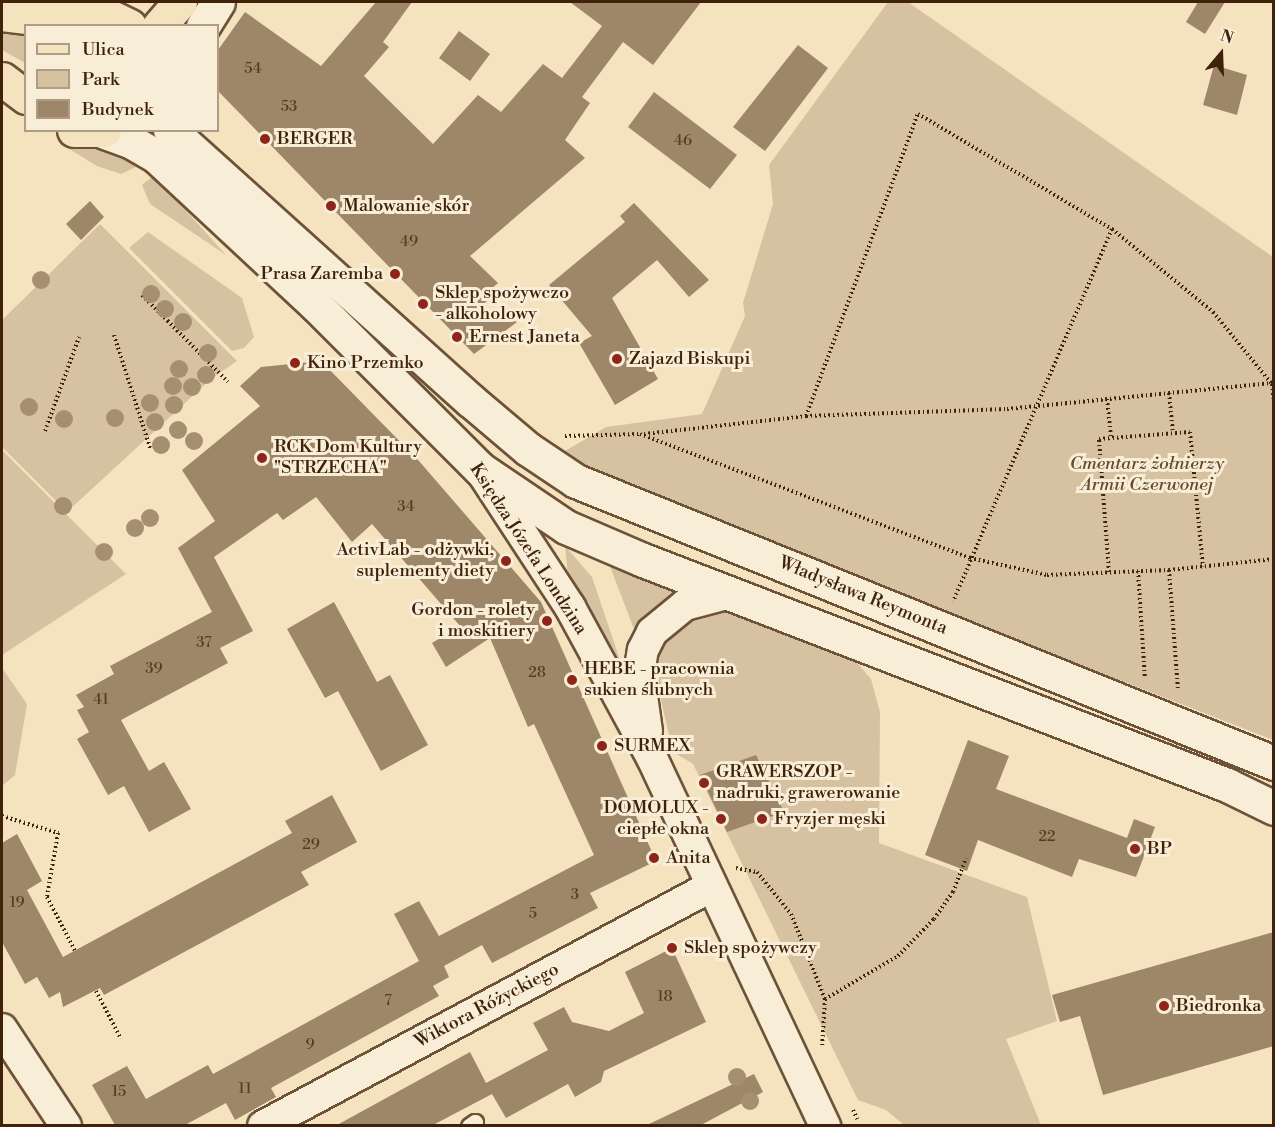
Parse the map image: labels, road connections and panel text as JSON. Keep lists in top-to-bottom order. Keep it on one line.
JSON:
{"streets":{"main road":["Księdza Józefa Londzina","Władysława Reymonta"],"street":["Wiktora Różyckiego"]},"crossings":[["Księdza Józefa Londzina","Wiktora Różyckiego"]],"parks":["Cmentarz żołnierzy Armii Czerwonej"],"places":["BERGER","Malowanie skór","Prasa Zaremba","Sklep spożywczo - alkoholowy","Ernest Janeta","Zajazd Biskupi","Kino Przemko","RCK Dom Kultury \"STRZECHA\"","ActivLab - odżywki, suplementy diety","Gordon - rolety i moskitiery","HEBE - pracownia sukien ślubnych","SURMEX","GRAWERSZOP - nadruki, grawerowanie","DOMOLUX - ciepłe okna","Fryzjer męski","BP","Anita","Sklep spożywczy","Biedronka"],"house_numbers":["54","53","46","49","34","37","39","28","41","22","29","3","19","5","18","7","9","11","15"],"legend":["Ulica","Park","Budynek"],"north":"top"}
